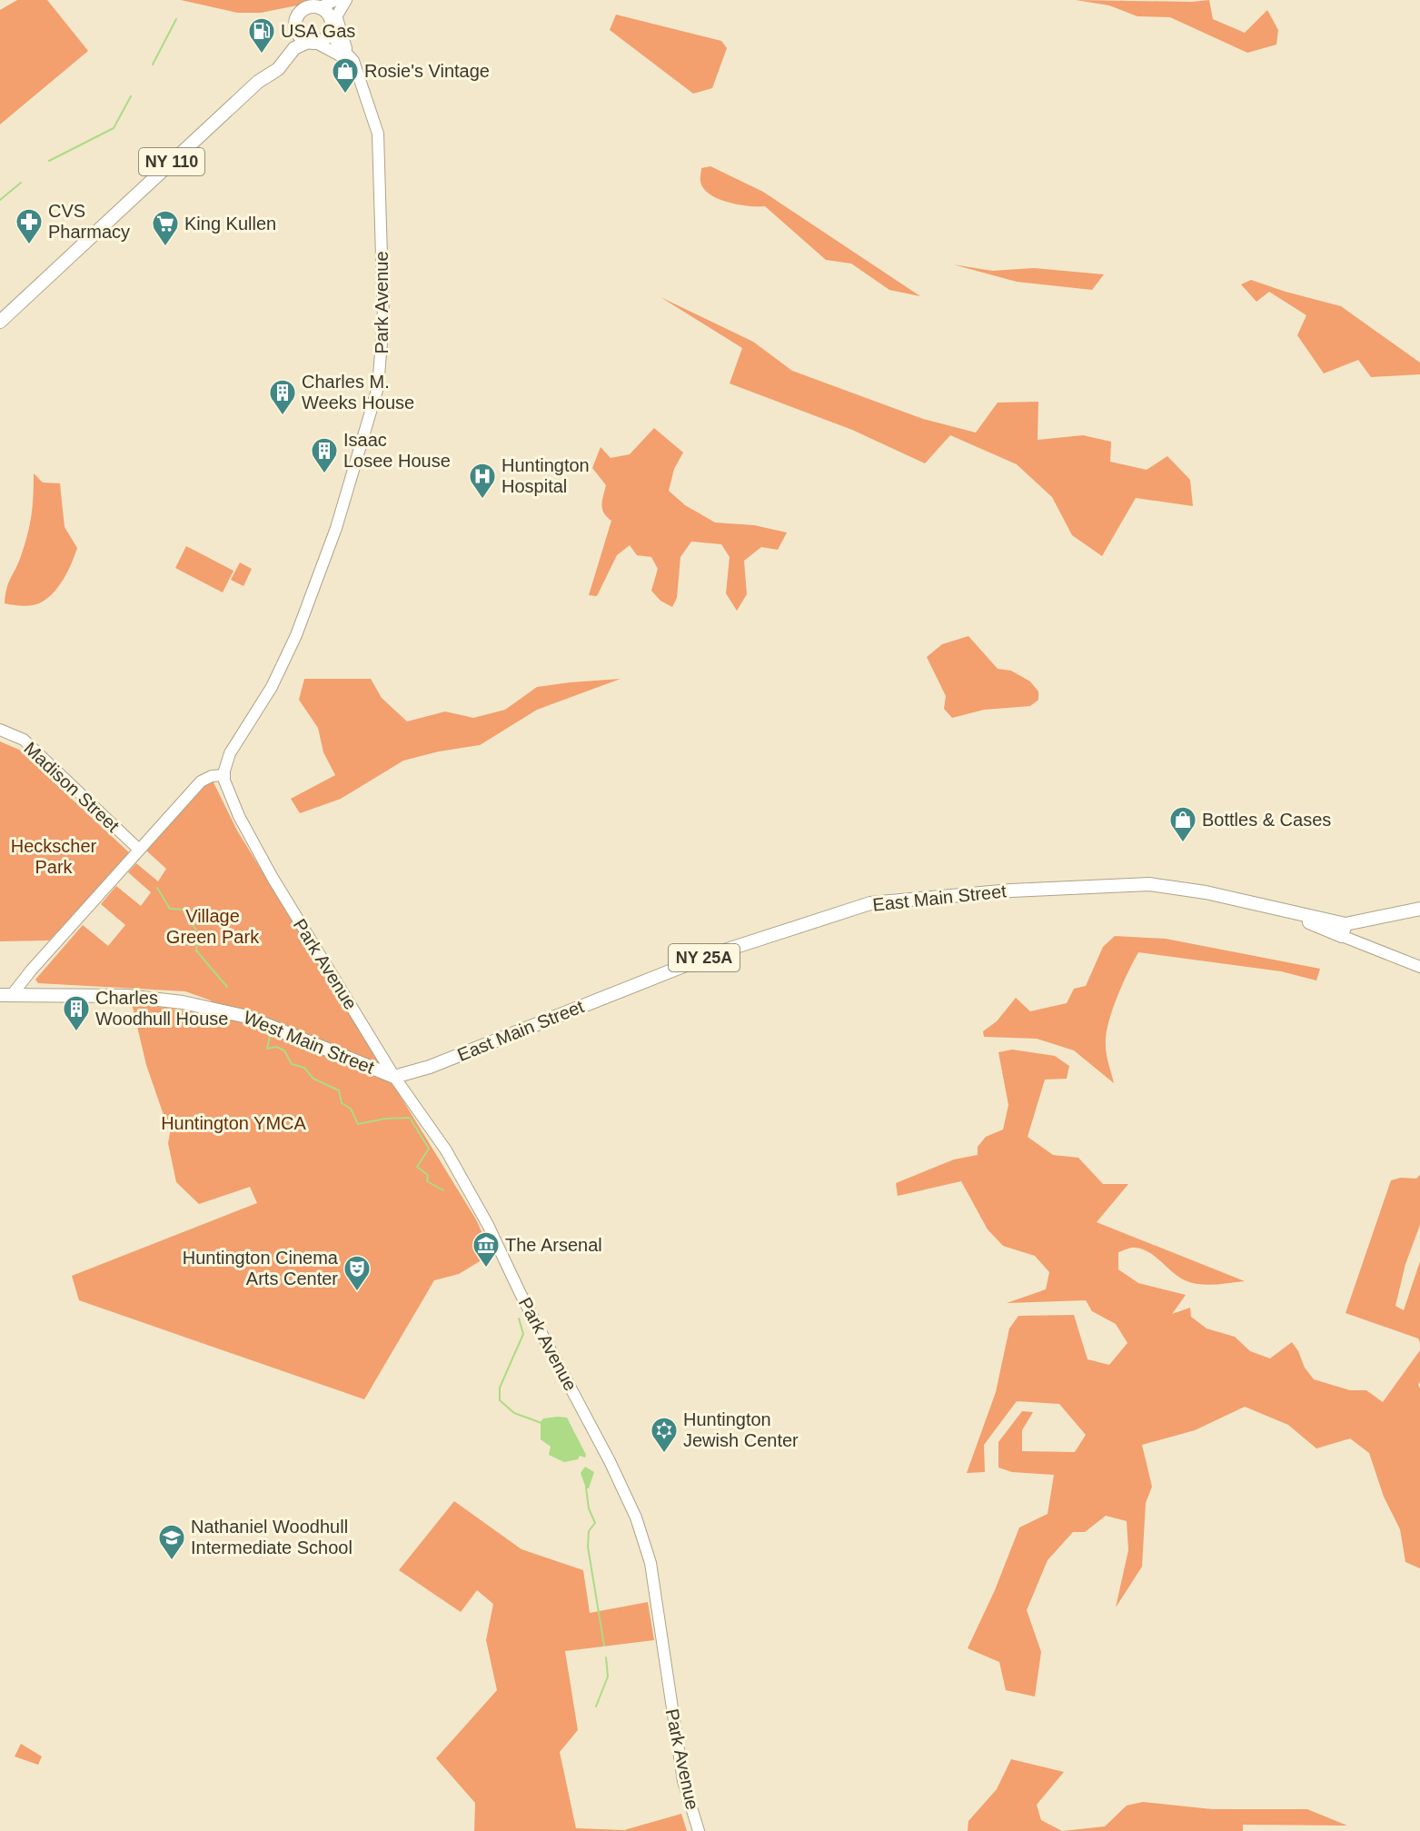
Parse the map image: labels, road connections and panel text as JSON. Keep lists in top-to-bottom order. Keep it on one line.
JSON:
{"streets":{"main road":["NY 110","Park Avenue","Madison Street","East Main Street","NY 25A","West Main Street"]},"crossings":[["NY 110","Park Avenue"],["Park Avenue","East Main Street"],["Park Avenue","West Main Street"],["East Main Street","West Main Street"]],"parks":["Heckscher Park","Village Green Park","Huntington YMCA"],"places":{"fuel station":["USA Gas"],"shop":["Rosie's Vintage","Bottles & Cases"],"pharmacy":["CVS Pharmacy"],"supermarket":["King Kullen"],"building":["Charles M. Weeks House","Isaac Losee House","Charles Woodhull House"],"hospital":["Huntington Hospital"],"museum":["The Arsenal"],"theatre":["Huntington Cinema Arts Center"],"synagogue":["Huntington Jewish Center"],"school or university":["Nathaniel Woodhull Intermediate School"]}}
